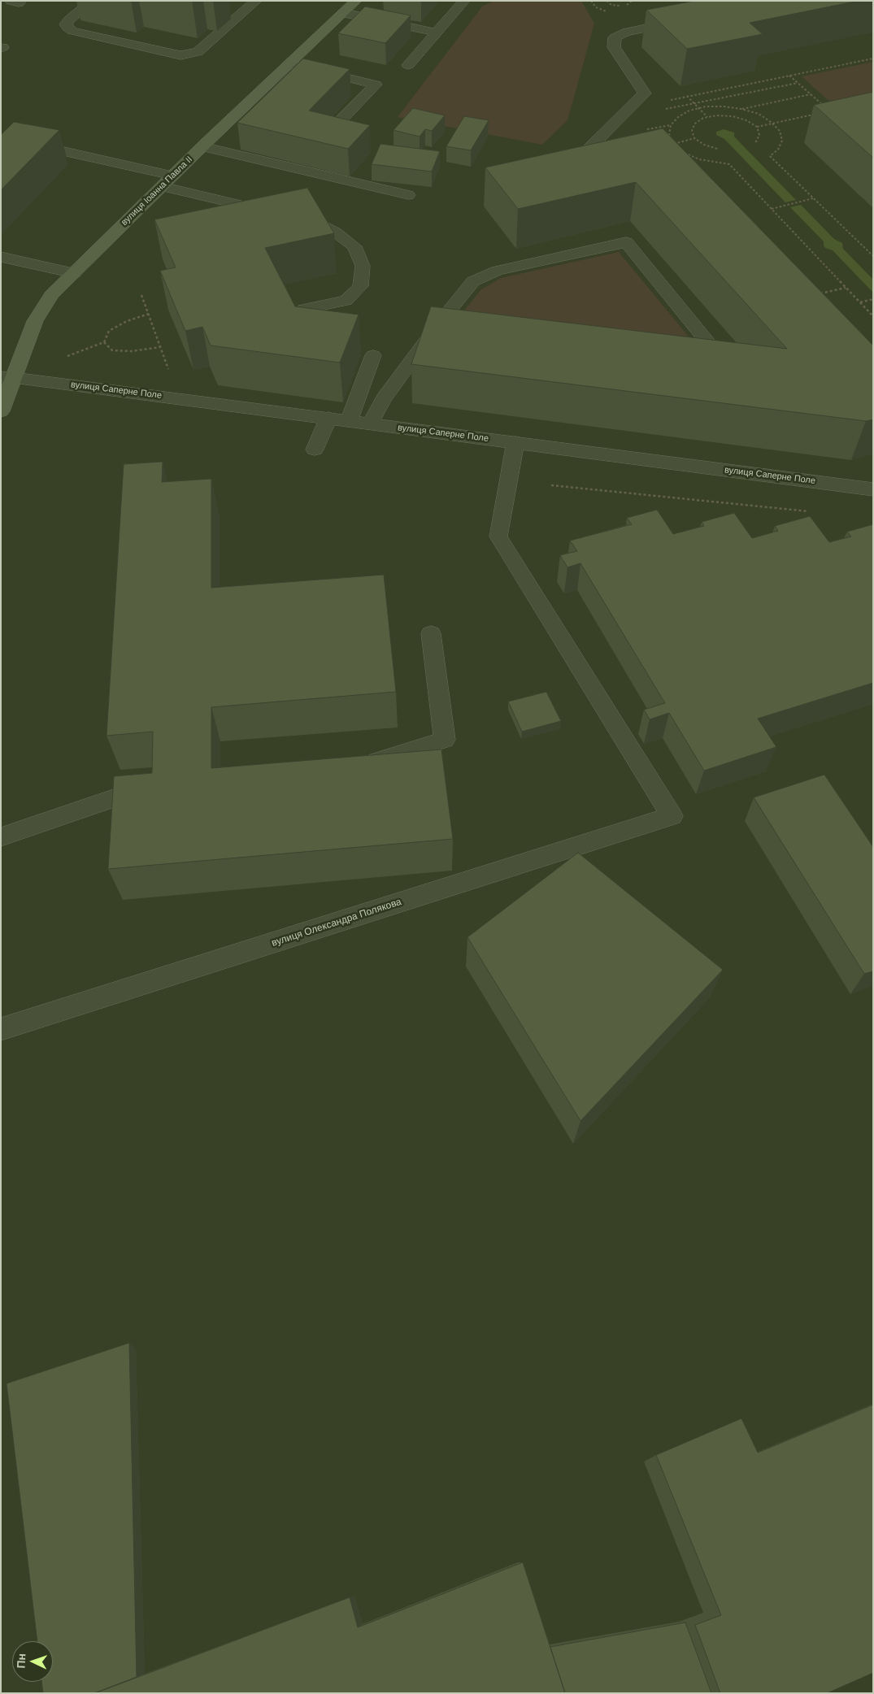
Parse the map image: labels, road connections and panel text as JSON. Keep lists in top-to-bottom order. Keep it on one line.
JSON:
{"streets":{"street":["вулиця Іоанна Павла II","вулиця Саперне Поле","вулиця Олександра Полякова"]},"crossings":[["вулиця Іоанна Павла II","вулиця Саперне Поле"],["вулиця Саперне Поле","вулиця Олександра Полякова"]],"north":"left"}
